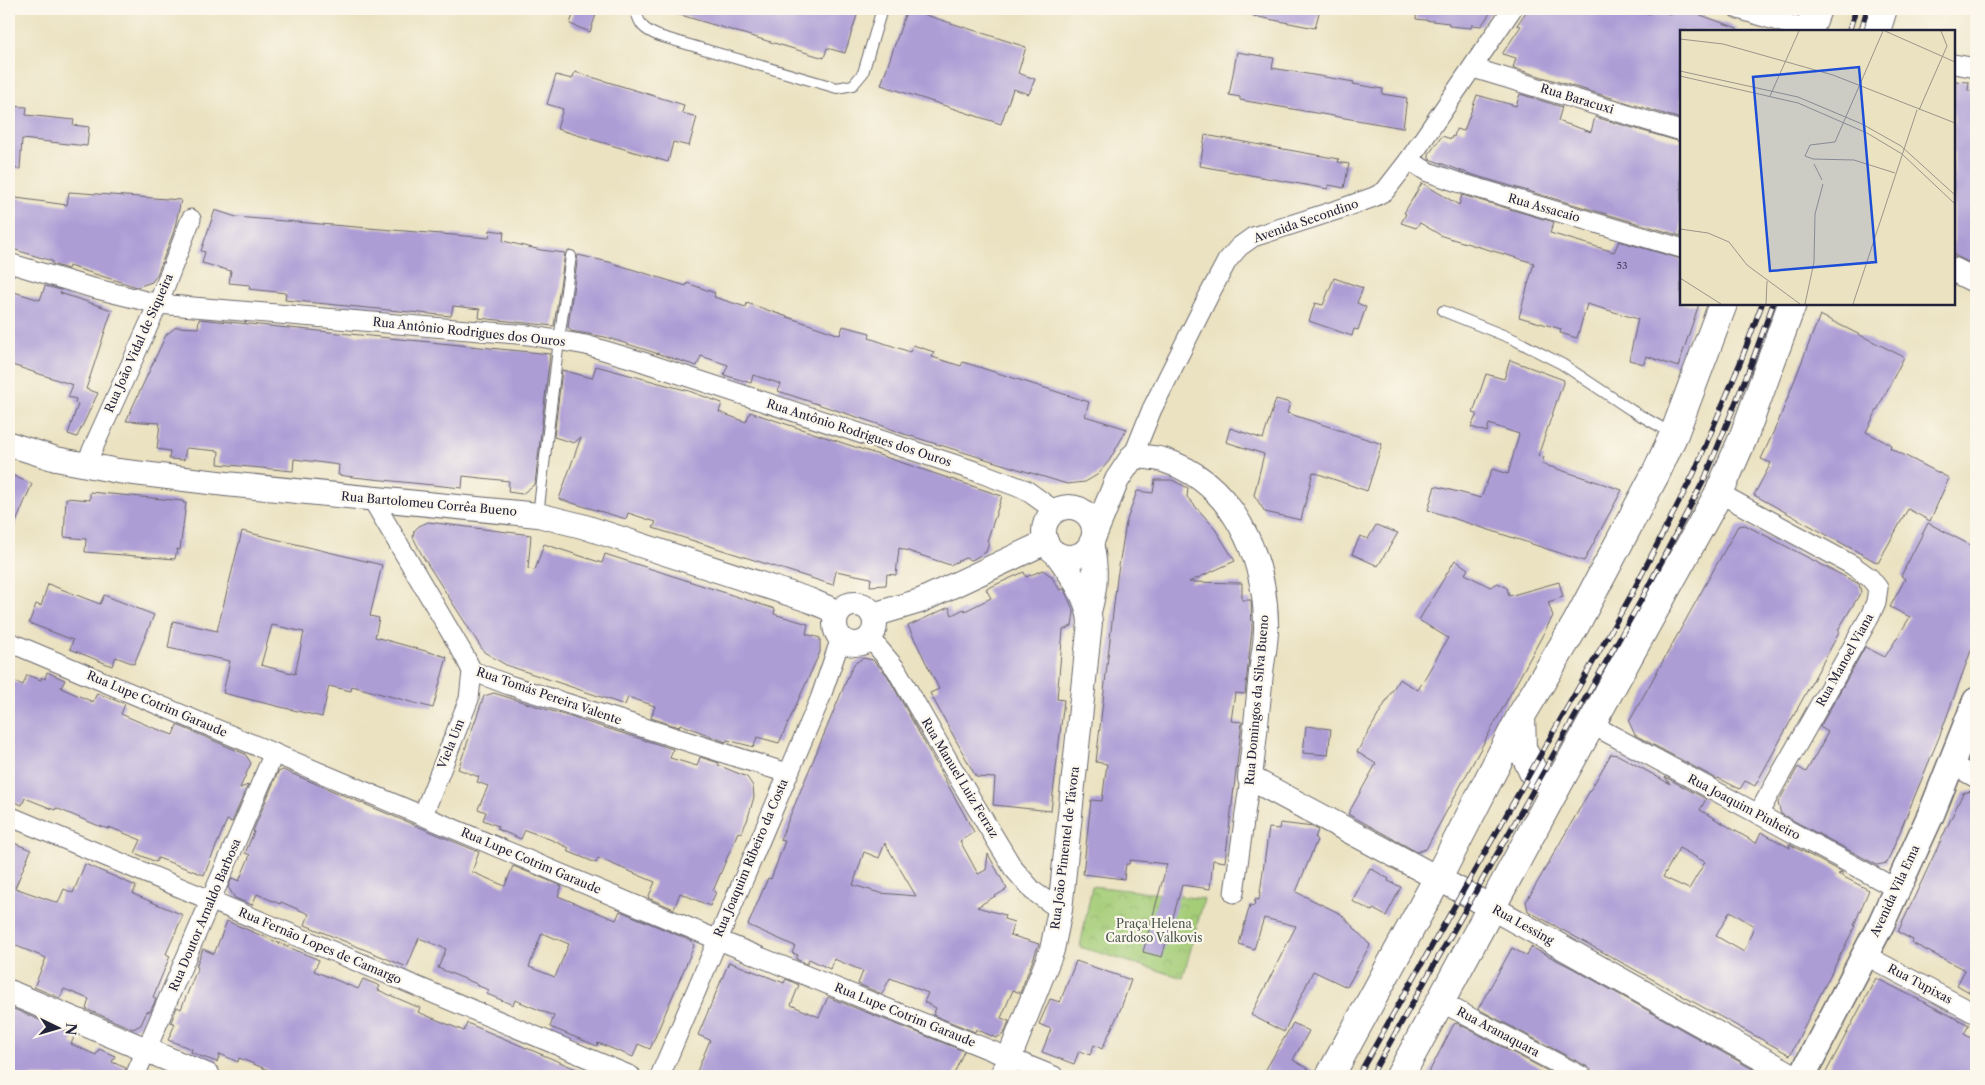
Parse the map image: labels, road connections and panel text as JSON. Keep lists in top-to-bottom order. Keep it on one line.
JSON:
{"streets":{"main road":["Avenida Vila Ema"],"street":["Rua Baracuxi","Rua Assacaio","Avenida Secondino","Rua Antônio Rodrigues dos Ouros","Rua João Vidal de Siqueira","Rua Bartolomeu Corrêa Bueno","Rua Manoel Viana","Rua Tomás Pereira Valente","Rua Domingos da Silva Bueno","Rua Lupe Cotrim Garaude","Viela Um","Rua Manuel Luiz Ferraz","Rua Joaquim Pinheiro","Rua João Pimentel de Távora","Rua Joaquim Ribeiro da Costa","Rua Doutor Arnaldo Barbosa","Rua Lessing","Rua Fernão Lopes de Camargo","Rua Tupixas","Rua Aranaquara"]},"crossings":[["Rua Baracuxi","Avenida Secondino"],["Rua Assacaio","Avenida Secondino"],["Avenida Secondino","Rua Domingos da Silva Bueno"],["Rua Antônio Rodrigues dos Ouros","Rua João Vidal de Siqueira"],["Rua Antônio Rodrigues dos Ouros","Rua João Pimentel de Távora"],["Rua João Vidal de Siqueira","Rua Bartolomeu Corrêa Bueno"],["Rua Bartolomeu Corrêa Bueno","Rua Tomás Pereira Valente"],["Rua Bartolomeu Corrêa Bueno","Rua Manuel Luiz Ferraz"],["Rua Bartolomeu Corrêa Bueno","Rua Joaquim Ribeiro da Costa"],["Rua Manoel Viana","Rua Joaquim Pinheiro"],["Rua Tomás Pereira Valente","Viela Um"],["Rua Tomás Pereira Valente","Rua Joaquim Ribeiro da Costa"],["Rua Domingos da Silva Bueno","Rua Lessing"],["Rua Lupe Cotrim Garaude","Viela Um"],["Rua Lupe Cotrim Garaude","Rua João Pimentel de Távora"],["Rua Lupe Cotrim Garaude","Rua Joaquim Ribeiro da Costa"],["Rua Lupe Cotrim Garaude","Rua Doutor Arnaldo Barbosa"],["Rua Manuel Luiz Ferraz","Rua João Pimentel de Távora"],["Rua Manuel Luiz Ferraz","Rua Joaquim Ribeiro da Costa"],["Rua Joaquim Pinheiro","Avenida Vila Ema"],["Avenida Vila Ema","Rua Tupixas"],["Rua Doutor Arnaldo Barbosa","Rua Fernão Lopes de Camargo"]],"parks":["Praça Helena Cardoso Valkovis"],"house_numbers":["53"],"north":"right"}
